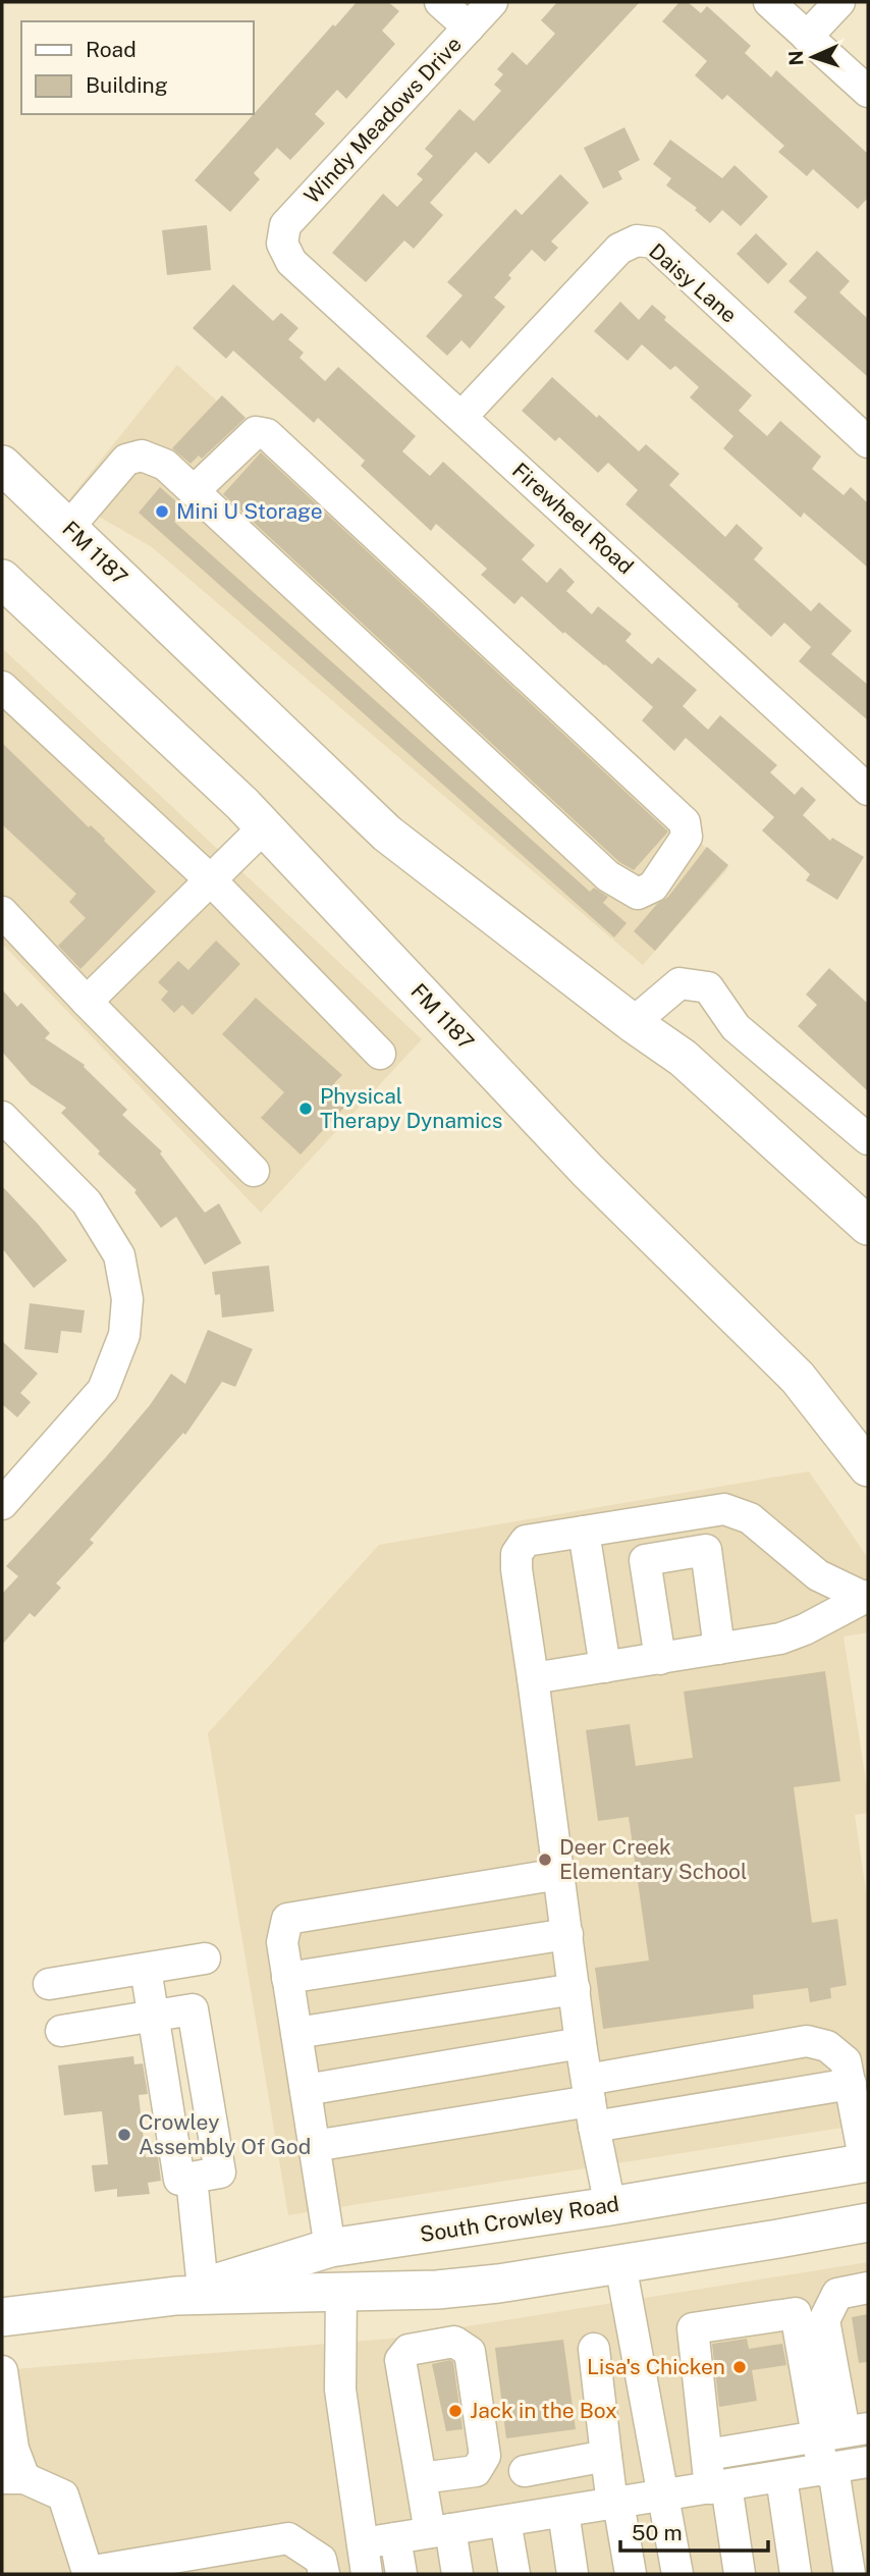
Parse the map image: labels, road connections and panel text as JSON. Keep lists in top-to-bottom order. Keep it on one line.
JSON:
{"streets":{"main road":["FM 1187","South Crowley Road"],"street":["Windy Meadows Drive","Daisy Lane","Firewheel Road"]},"crossings":[["Windy Meadows Drive","Firewheel Road"],["Daisy Lane","Firewheel Road"]],"places":["Mini U Storage","Physical Therapy Dynamics","Deer Creek Elementary School","Crowley Assembly Of God","Lisa's Chicken","Jack in the Box"],"legend":["Road","Building"],"scale_bar":"50 m","north":"left"}
